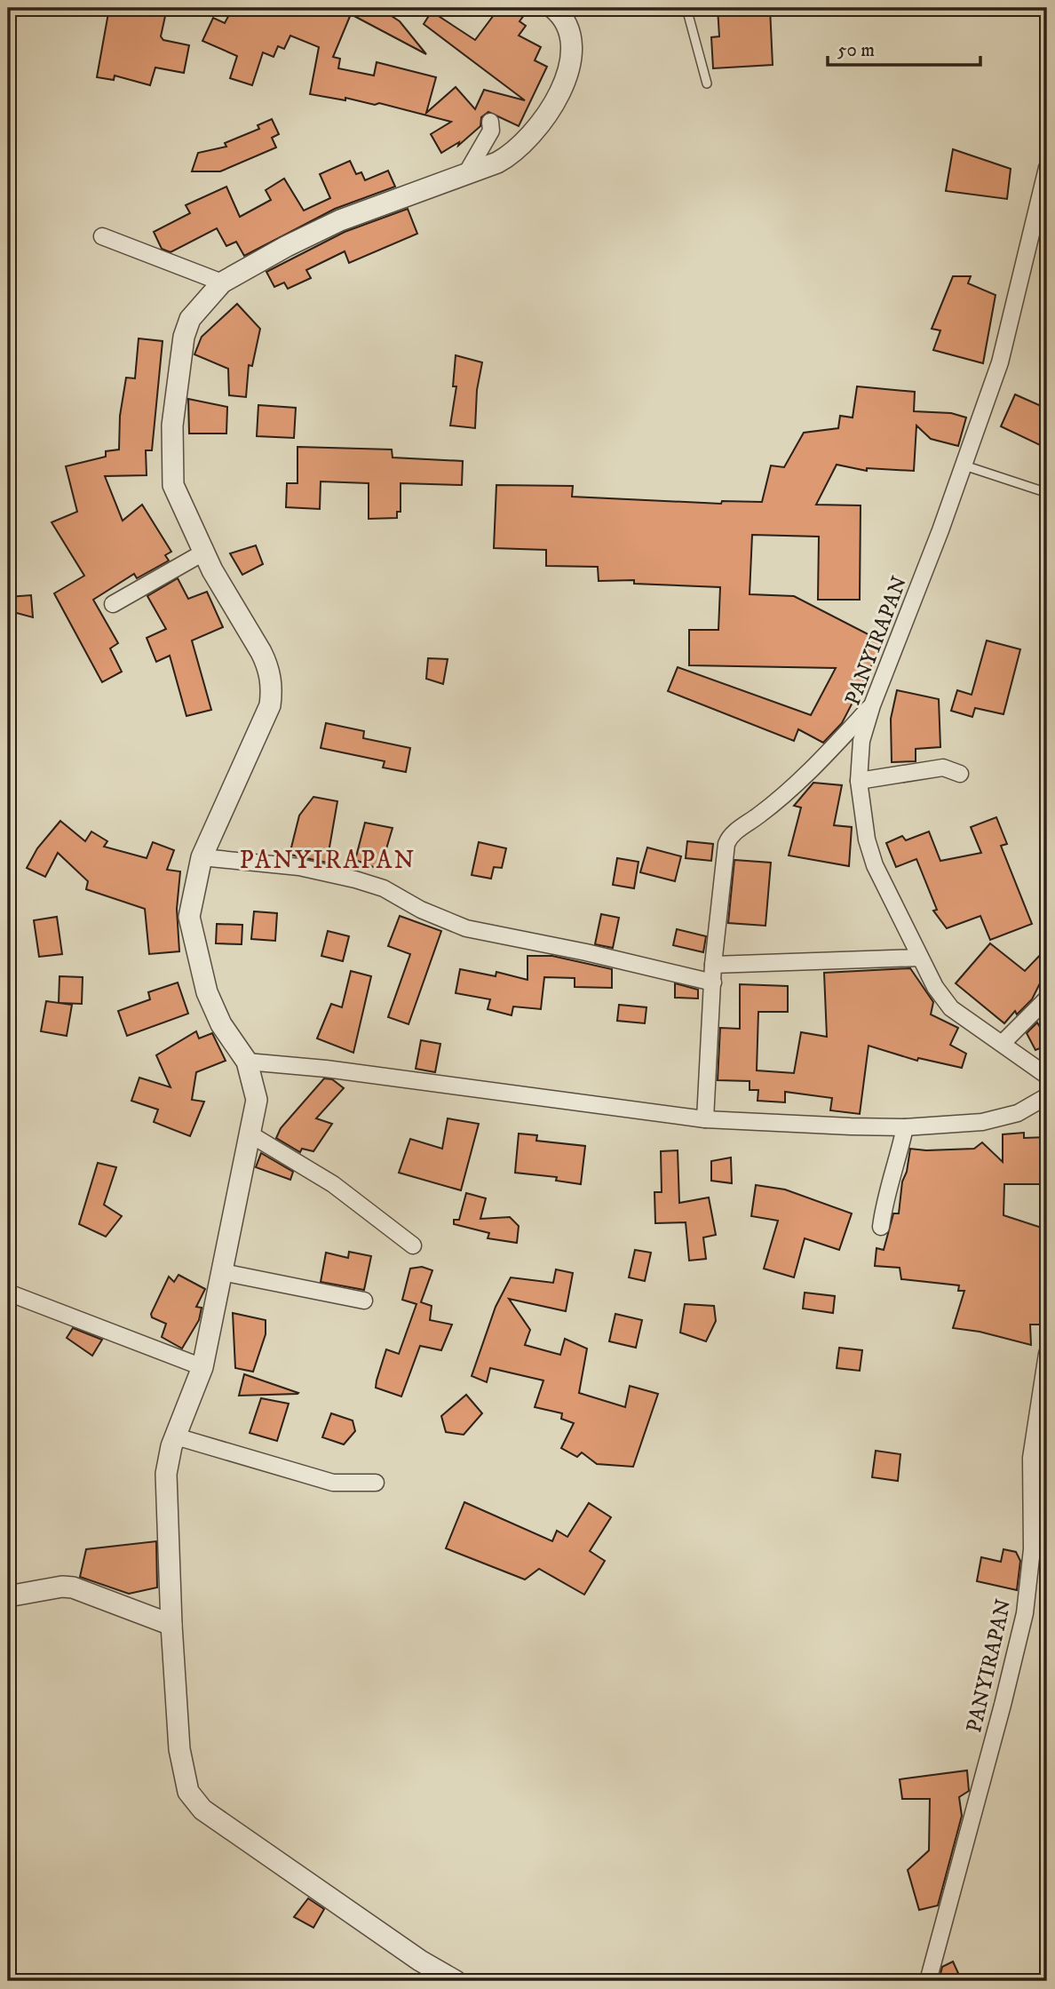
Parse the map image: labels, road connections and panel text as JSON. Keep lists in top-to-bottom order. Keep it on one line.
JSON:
{"streets":{"street":["PANYIRAPAN"]},"districts":["PANYIRAPAN"],"scale_bar":"50 m"}
